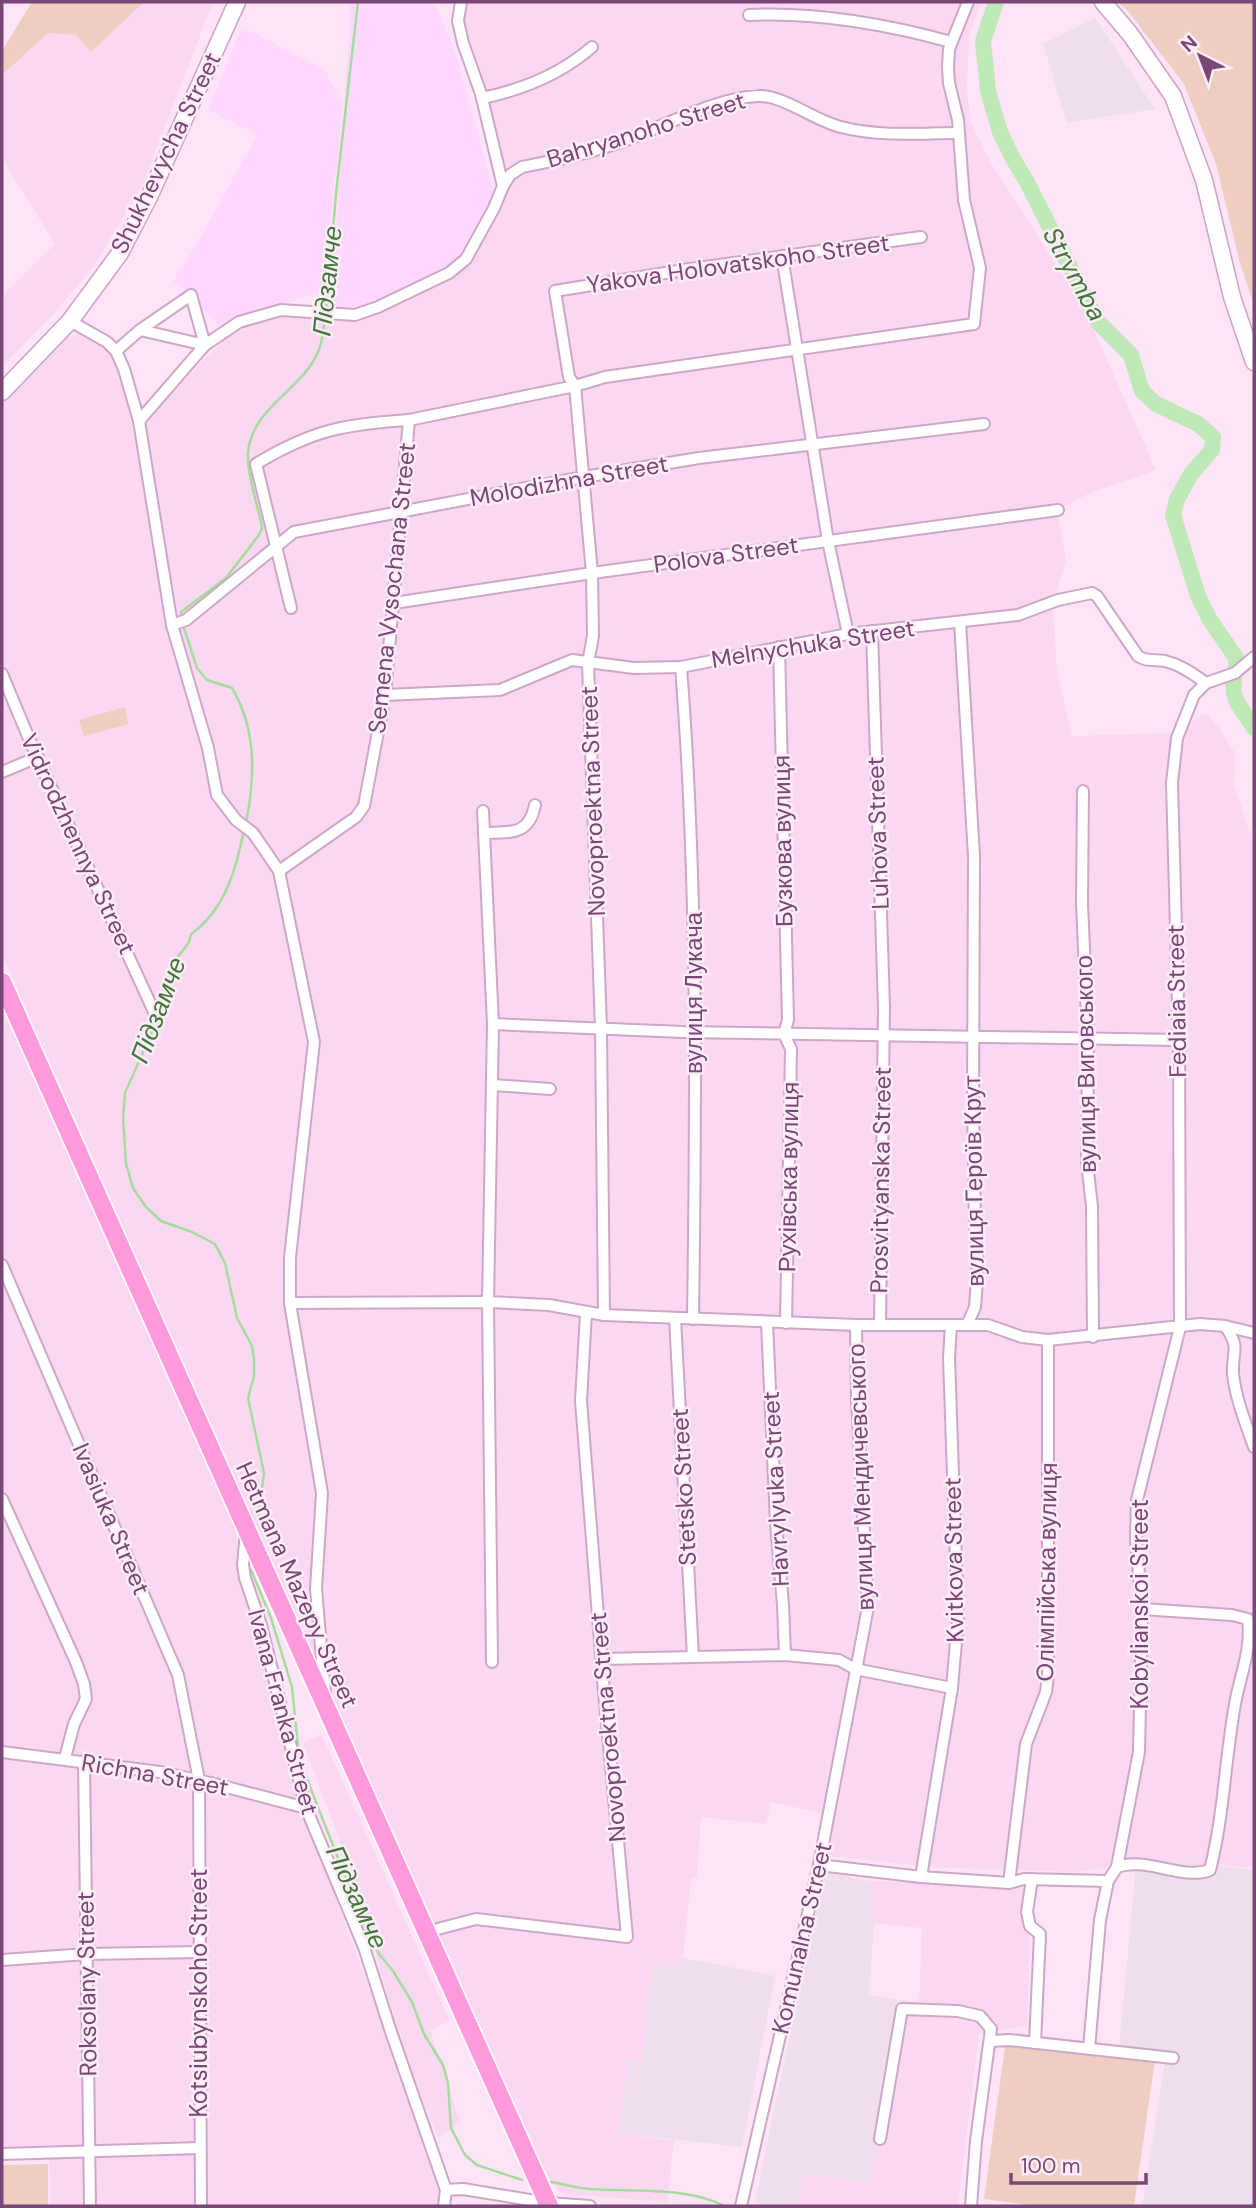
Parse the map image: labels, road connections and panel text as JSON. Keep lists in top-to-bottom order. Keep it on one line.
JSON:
{"streets":{"main road":["Shukhevycha Street","Hetmana Mazepy Street"],"street":["Bahryanoho Street","Yakova Holovatskoho Street","Molodizhna Street","Polova Street","Semena Vysochana Street","Melnychuka Street","Novoproektna Street","Luhova Street","Бузкова вулиця","Vidrodzhennya Street","вулиця Лукача","Fediaia Street","вулиця Виговського","Рухівська вулиця","Prosvityanska Street","вулиця Героїв Крут","вулиця Мендичевського","Stetsko Street","Havrylyuka Street","Ivasiuka Street","Kvitkova Street","Олімпійська вулиця","Kobylianskoi Street","Ivana Franka Street","Richna Street","Komunalna Street","Roksolany Street","Kotsiubynskoho Street"]},"crossings":[["Bahryanoho Street","Semena Vysochana Street"],["Yakova Holovatskoho Street","Novoproektna Street"],["Molodizhna Street","Semena Vysochana Street"],["Molodizhna Street","Novoproektna Street"],["Polova Street","Semena Vysochana Street"],["Polova Street","Novoproektna Street"],["Semena Vysochana Street","Melnychuka Street"],["Semena Vysochana Street","Novoproektna Street"],["Melnychuka Street","Novoproektna Street"],["Melnychuka Street","Luhova Street"],["Melnychuka Street","Бузкова вулиця"],["Melnychuka Street","вулиця Лукача"],["Melnychuka Street","Fediaia Street"],["Melnychuka Street","вулиця Героїв Крут"],["Novoproektna Street","Hetmana Mazepy Street"],["Luhova Street","Prosvityanska Street"],["Бузкова вулиця","Рухівська вулиця"],["Fediaia Street","Kobylianskoi Street"],["вулиця Мендичевського","Komunalna Street"],["Ivasiuka Street","Richna Street"],["Ivasiuka Street","Kotsiubynskoho Street"],["Hetmana Mazepy Street","Ivana Franka Street"],["Ivana Franka Street","Richna Street"],["Richna Street","Roksolany Street"],["Richna Street","Kotsiubynskoho Street"]],"water":["Strymba","Підзамче"],"scale_bar":"100 m","north":"top left"}
